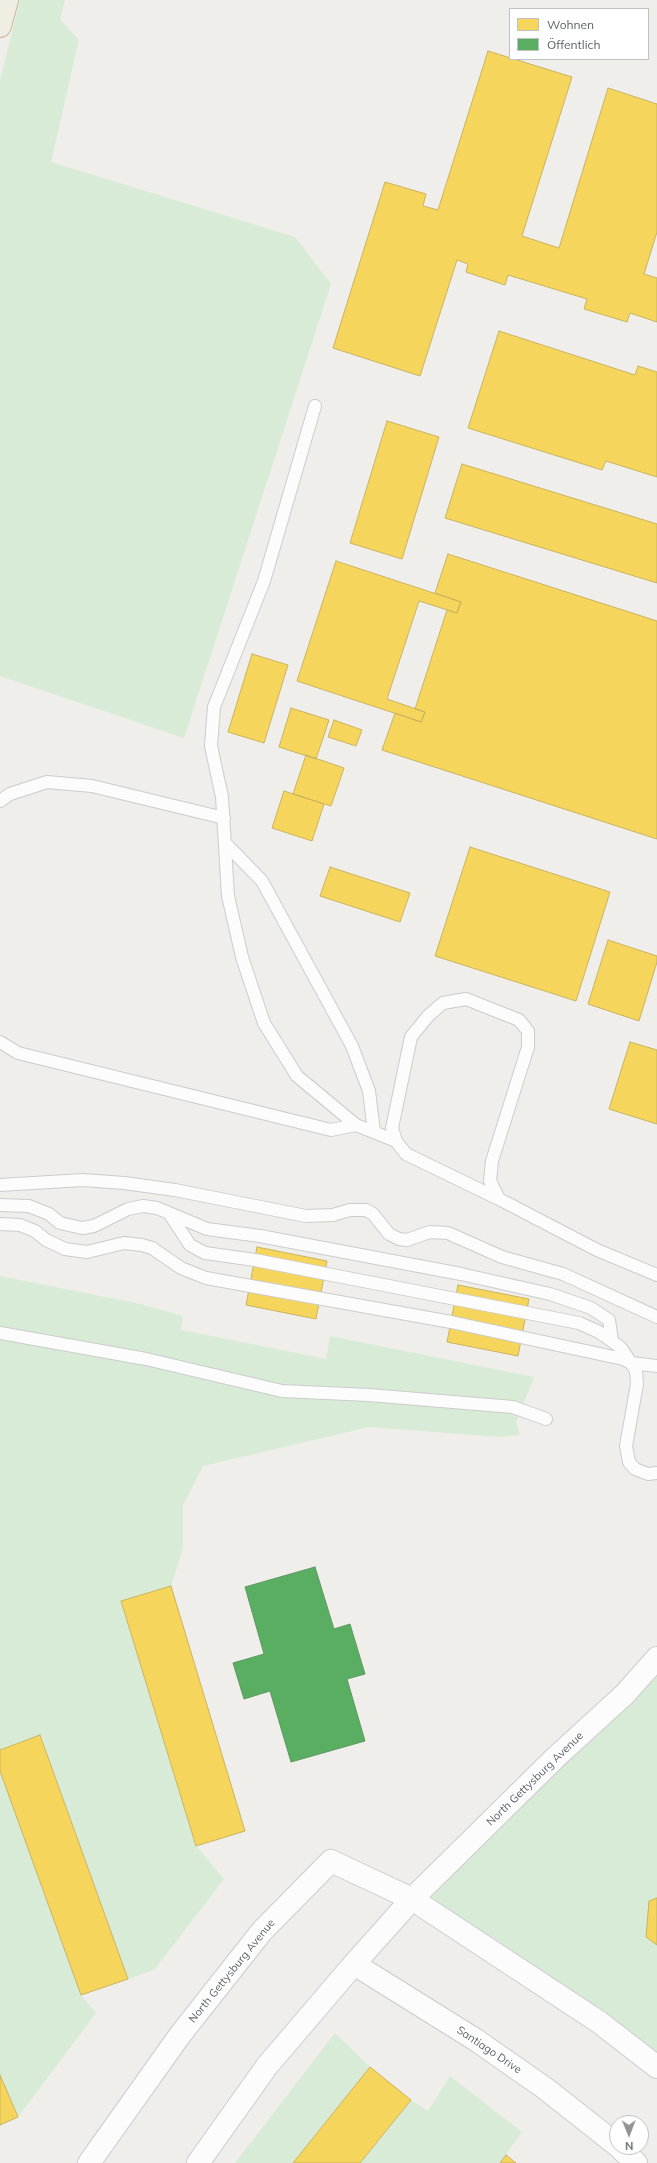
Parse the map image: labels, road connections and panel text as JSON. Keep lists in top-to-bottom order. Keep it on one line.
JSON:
{"streets":{"street":["North Gettysburg Avenue","Santiago Drive"]},"crossings":[["North Gettysburg Avenue","Santiago Drive"]],"legend":["Wohnen","Öffentlich"],"north":"bottom"}
